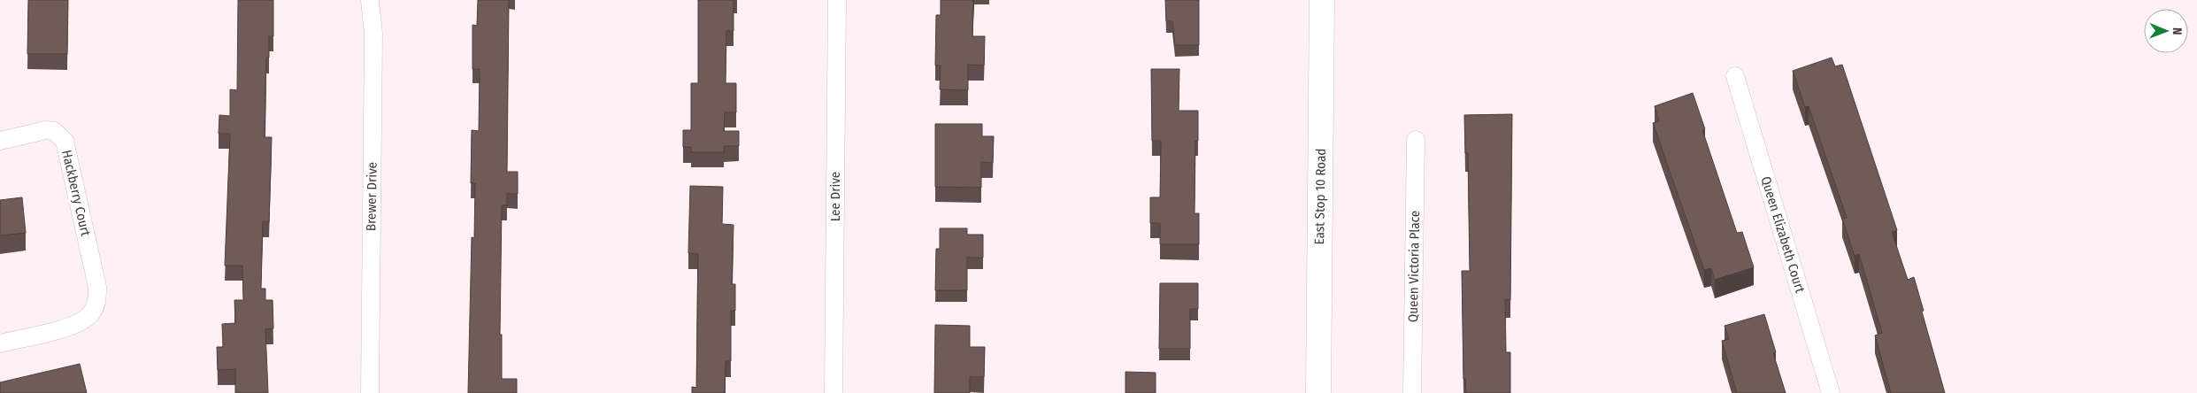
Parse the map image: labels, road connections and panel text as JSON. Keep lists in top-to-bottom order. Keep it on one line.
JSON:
{"streets":{"street":["Hackberry Court","Brewer Drive","Lee Drive","East Stop 10 Road","Queen Elizabeth Court","Queen Victoria Place"]},"north":"right"}
